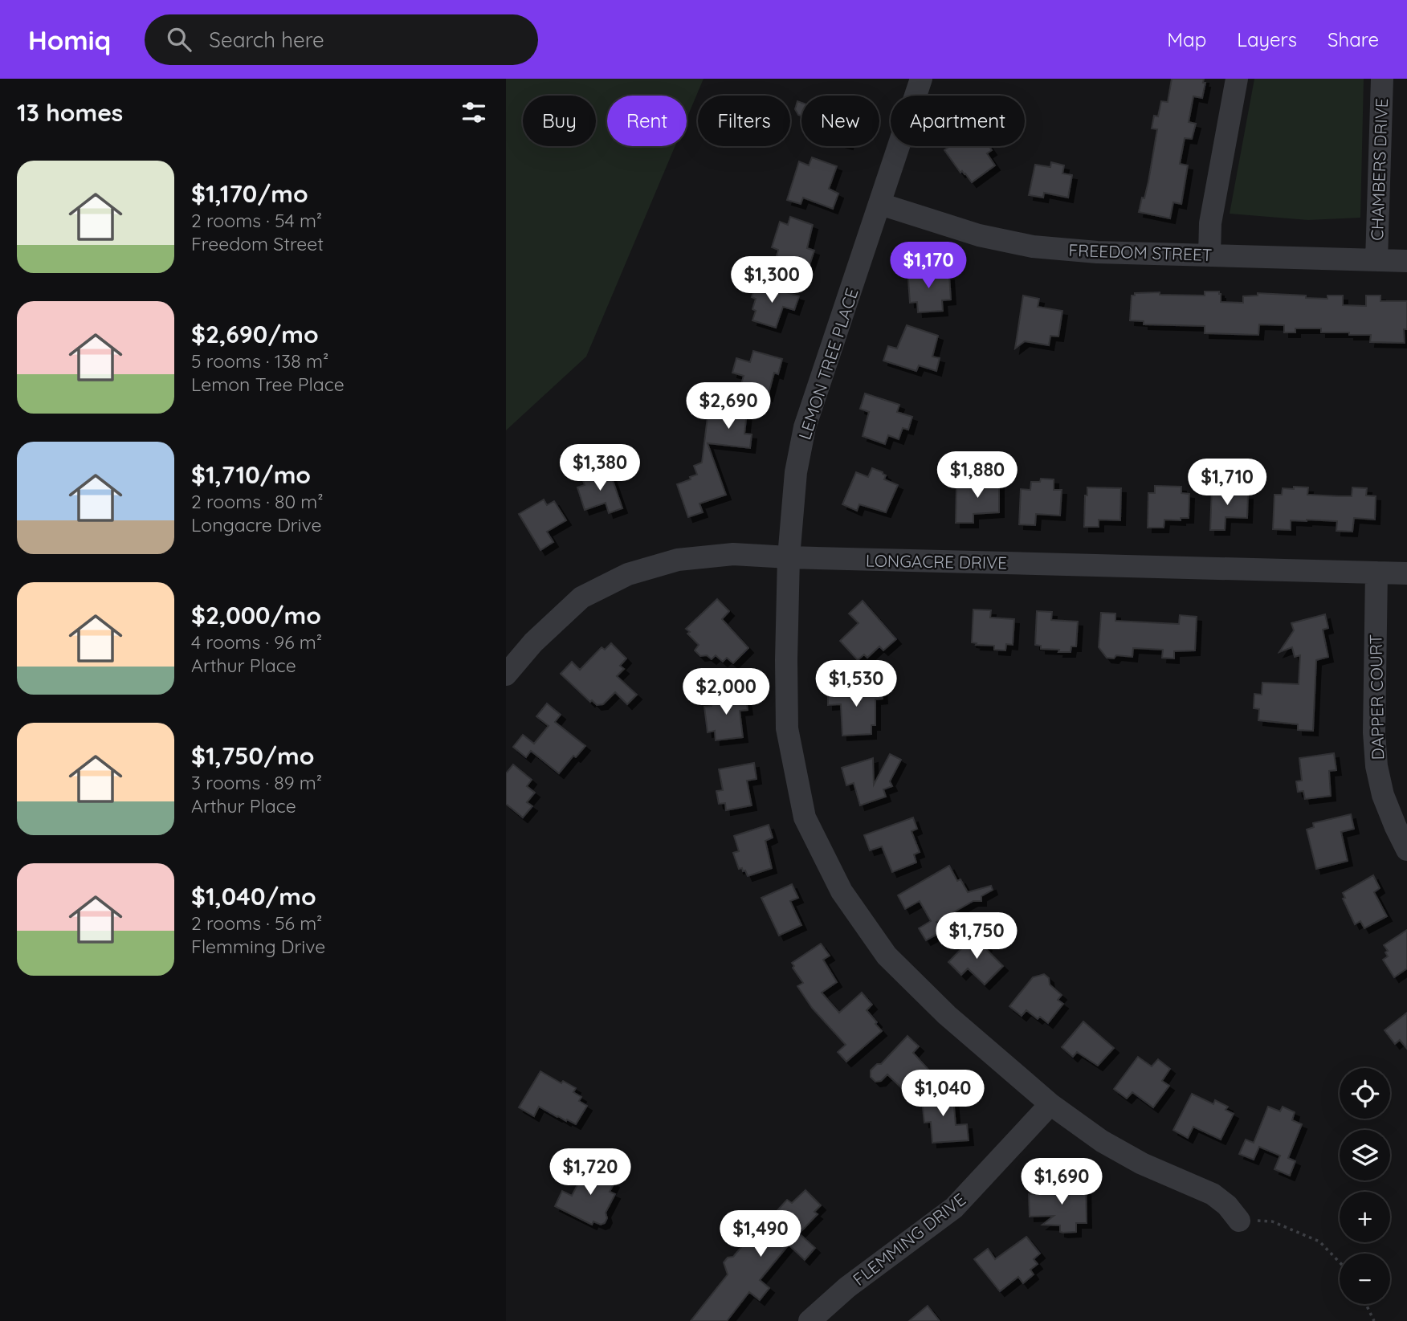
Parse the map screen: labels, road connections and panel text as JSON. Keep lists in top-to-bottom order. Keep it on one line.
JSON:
{"streets":{"street":["CHAMBERS DRIVE","FREEDOM STREET","LEMON TREE PLACE","LONGACRE DRIVE","DAPPER COURT","FLEMMING DRIVE"]},"crossings":[["CHAMBERS DRIVE","FREEDOM STREET"],["FREEDOM STREET","LEMON TREE PLACE"],["LEMON TREE PLACE","LONGACRE DRIVE"],["LEMON TREE PLACE","FLEMMING DRIVE"],["LONGACRE DRIVE","DAPPER COURT"]],"page":{"header":"Homiq","search":"Search here","nav":["Map","Layers","Share"],"heading":"13 homes","chip":["Buy","Rent","Filters","New","Apartment"],"list":[{"name":"$1,170/mo","note":"2 rooms · 54 m² · Freedom Street"},{"name":"$2,690/mo","note":"5 rooms · 138 m² · Lemon Tree Place"},{"name":"$1,710/mo","note":"2 rooms · 80 m² · Longacre Drive"},{"name":"$2,000/mo","note":"4 rooms · 96 m² · Arthur Place"},{"name":"$1,750/mo","note":"3 rooms · 89 m² · Arthur Place"},{"name":"$1,040/mo","note":"2 rooms · 56 m² · Flemming Drive"}],"price":["$1,170","$1,300","$2,690","$1,380","$1,880","$1,710","$1,530","$2,000","$1,750","$1,040","$1,720","$1,690","$1,490"],"map_buttons":["+","−"]}}
